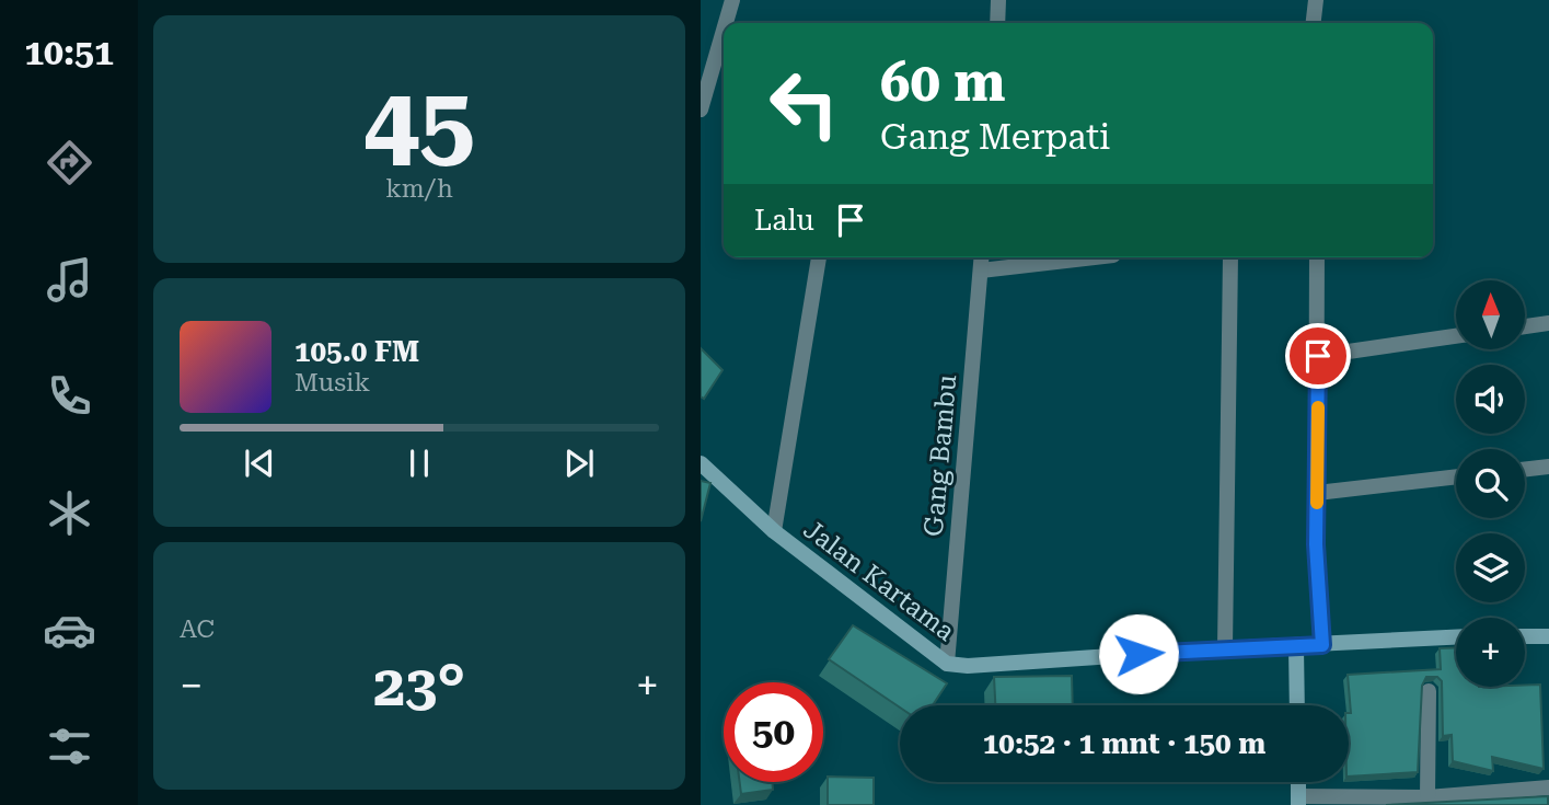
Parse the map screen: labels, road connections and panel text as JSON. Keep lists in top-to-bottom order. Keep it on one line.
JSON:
{"streets":{"main road":["Jalan Kartama"],"street":["Gang Bambu"]},"crossings":[["Gang Bambu","Jalan Kartama"]],"north":"top","page":{"tabs":"10:51","tile":[["45","km/h"],"AC"],"turn":["60 m","Gang Merpati"],"then":"Lalu","map_buttons":"+","song":["105.0 FM","Musik"],"heat":["−","23°","+"],"limit":"50","trip":"10:52 · 1 mnt · 150 m"}}
